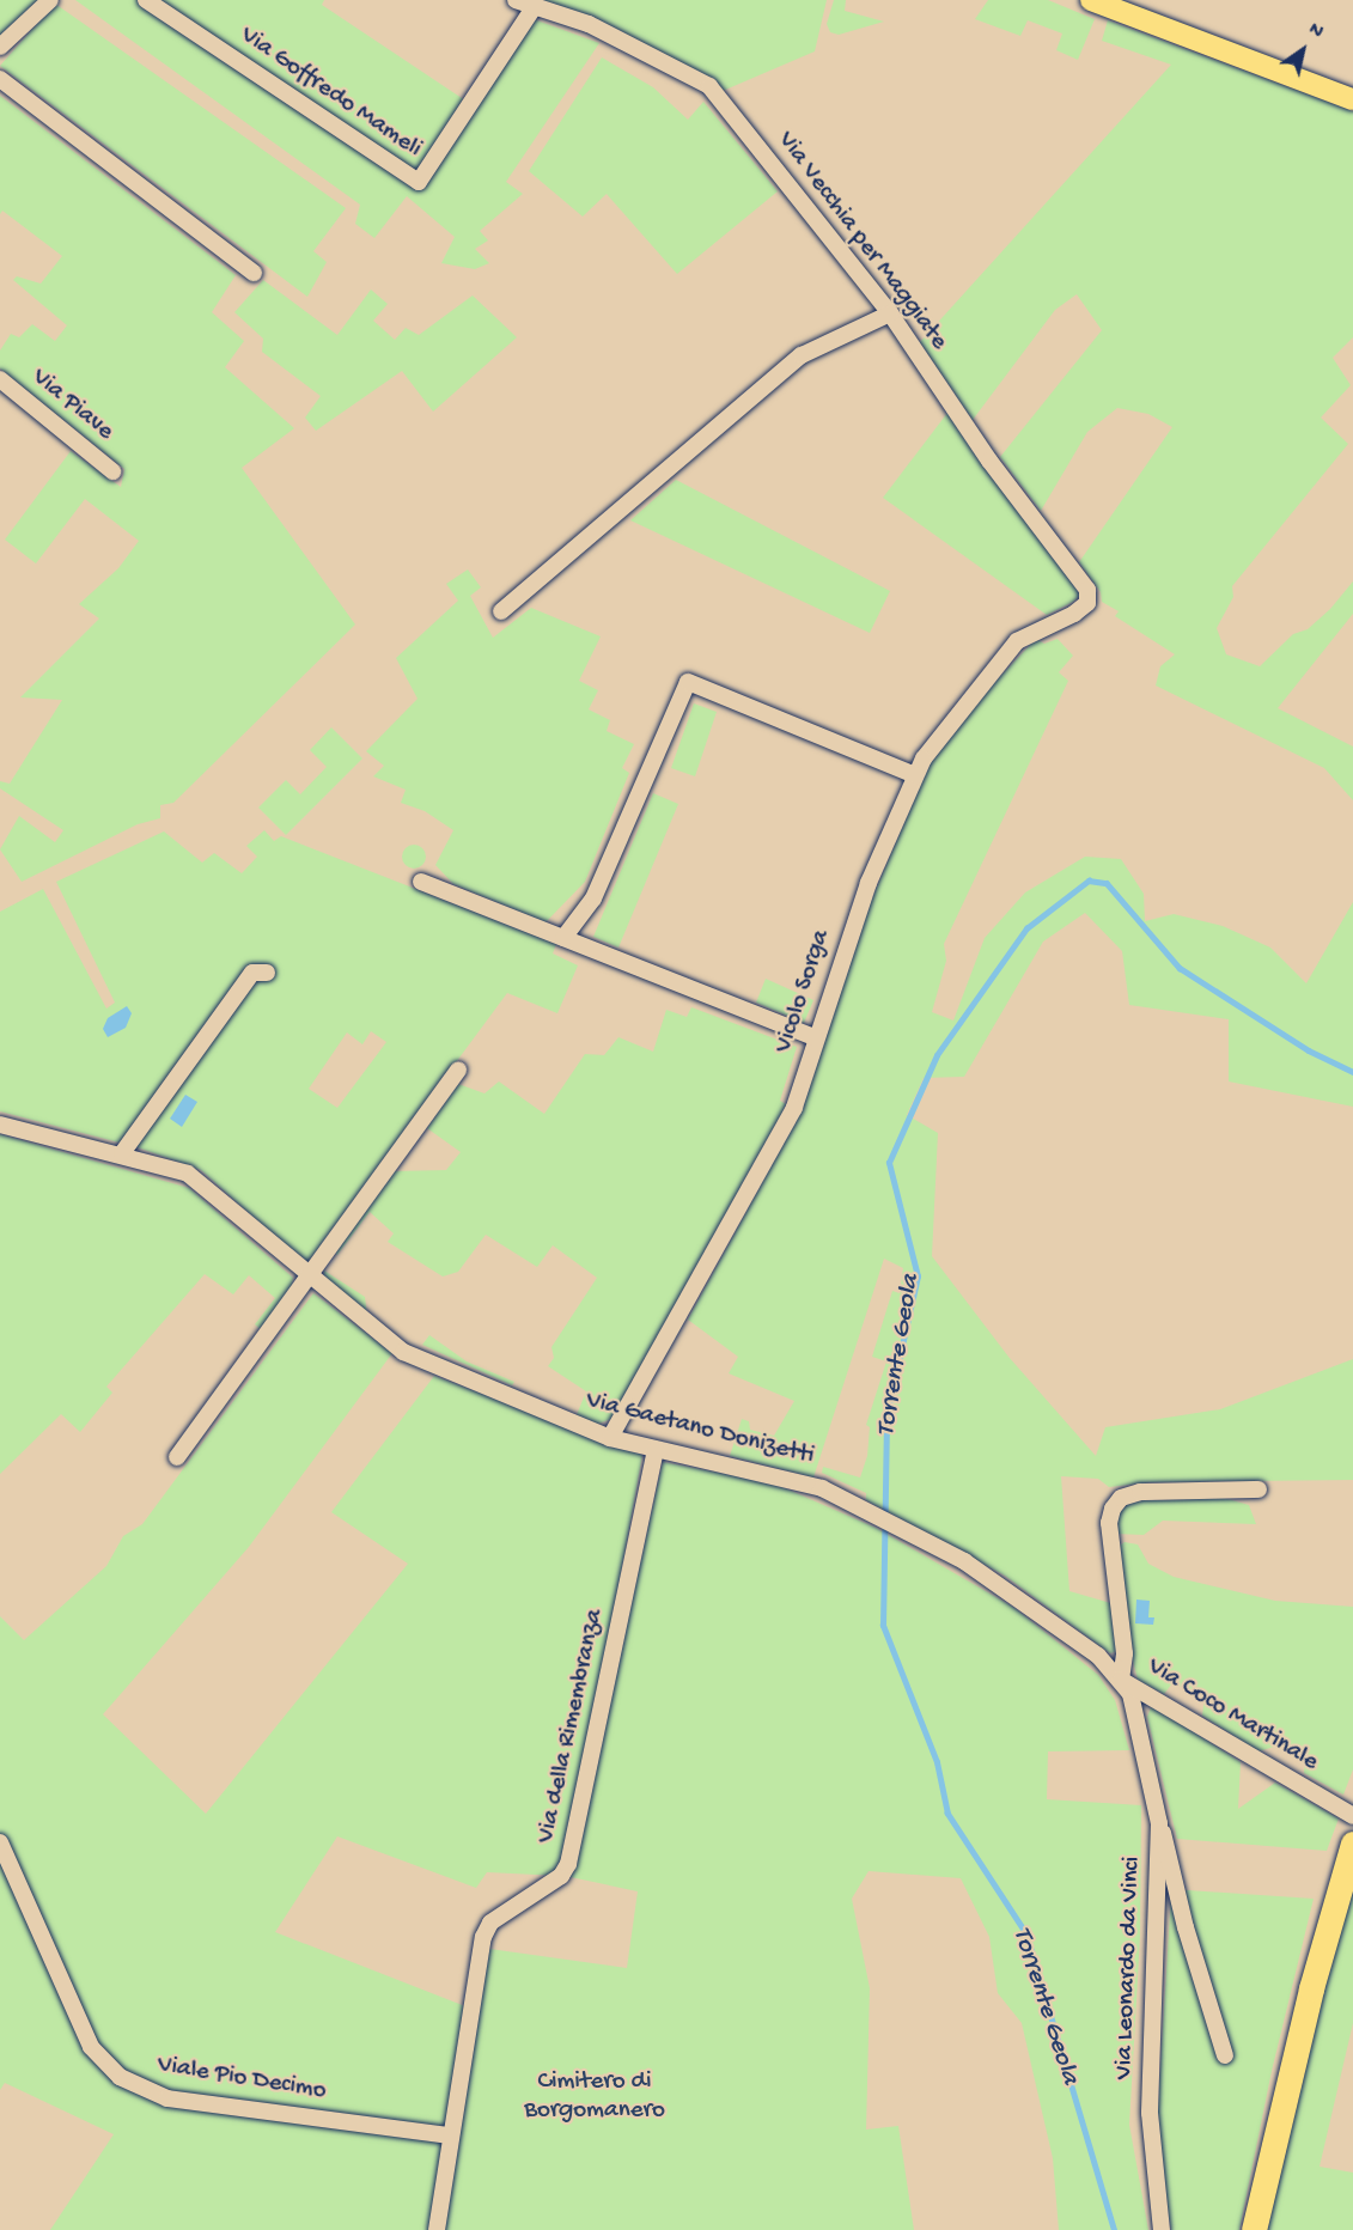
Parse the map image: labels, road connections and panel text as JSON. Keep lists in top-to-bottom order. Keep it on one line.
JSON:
{"streets":{"street":["Via Goffredo Mameli","Via Vecchia per Maggiate","Via Piave","Vicolo Sorga","Via Gaetano Donizetti","Via Coco Martinale","Via della Rimembranza","Via Leonardo da Vinci","Viale Pio Decimo"]},"crossings":[["Via Goffredo Mameli","Via Vecchia per Maggiate"],["Via Vecchia per Maggiate","Vicolo Sorga"],["Vicolo Sorga","Via Gaetano Donizetti"],["Via Gaetano Donizetti","Via Coco Martinale"],["Via Gaetano Donizetti","Via della Rimembranza"],["Via Gaetano Donizetti","Via Leonardo da Vinci"],["Via della Rimembranza","Viale Pio Decimo"]],"water":["Torrente Geola"],"parks":["Cimitero di Borgomanero"],"north":"top right"}
